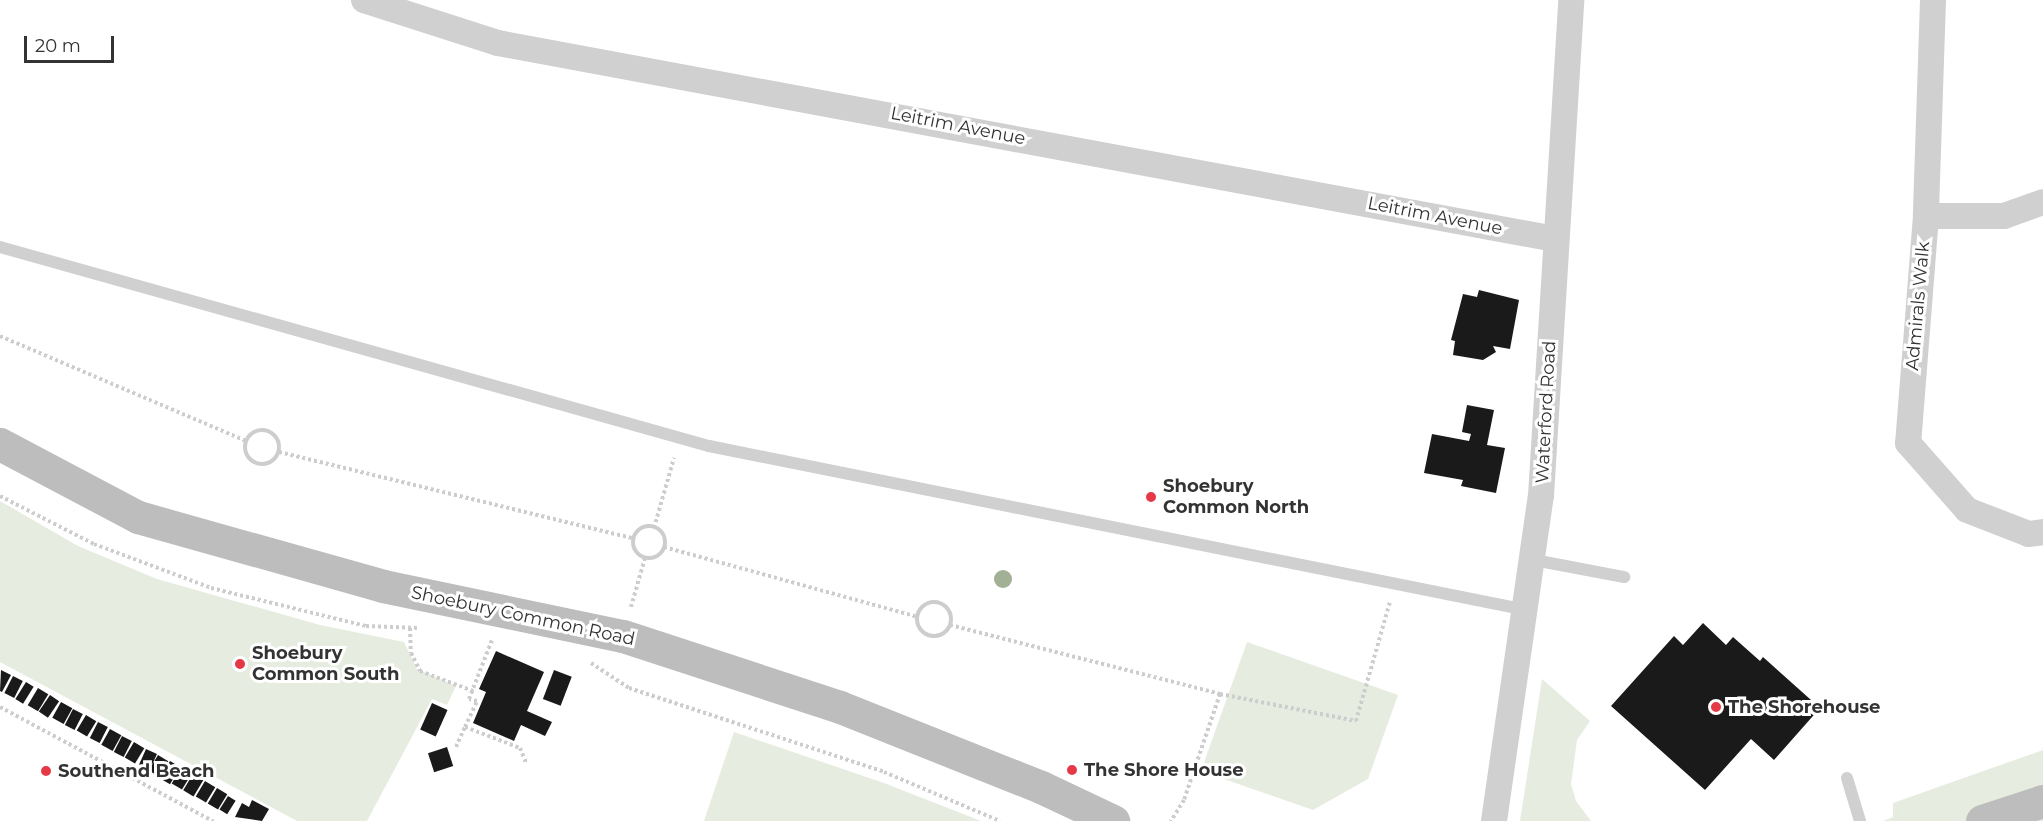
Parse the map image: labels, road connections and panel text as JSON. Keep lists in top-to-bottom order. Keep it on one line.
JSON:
{"streets":{"main road":["Shoebury Common Road"],"street":["Leitrim Avenue","Admirals Walk","Waterford Road"]},"crossings":[["Leitrim Avenue","Waterford Road"]],"places":["Shoebury Common North","Shoebury Common South","The Shorehouse","The Shore House","Southend Beach"],"scale_bar":"20 m"}
